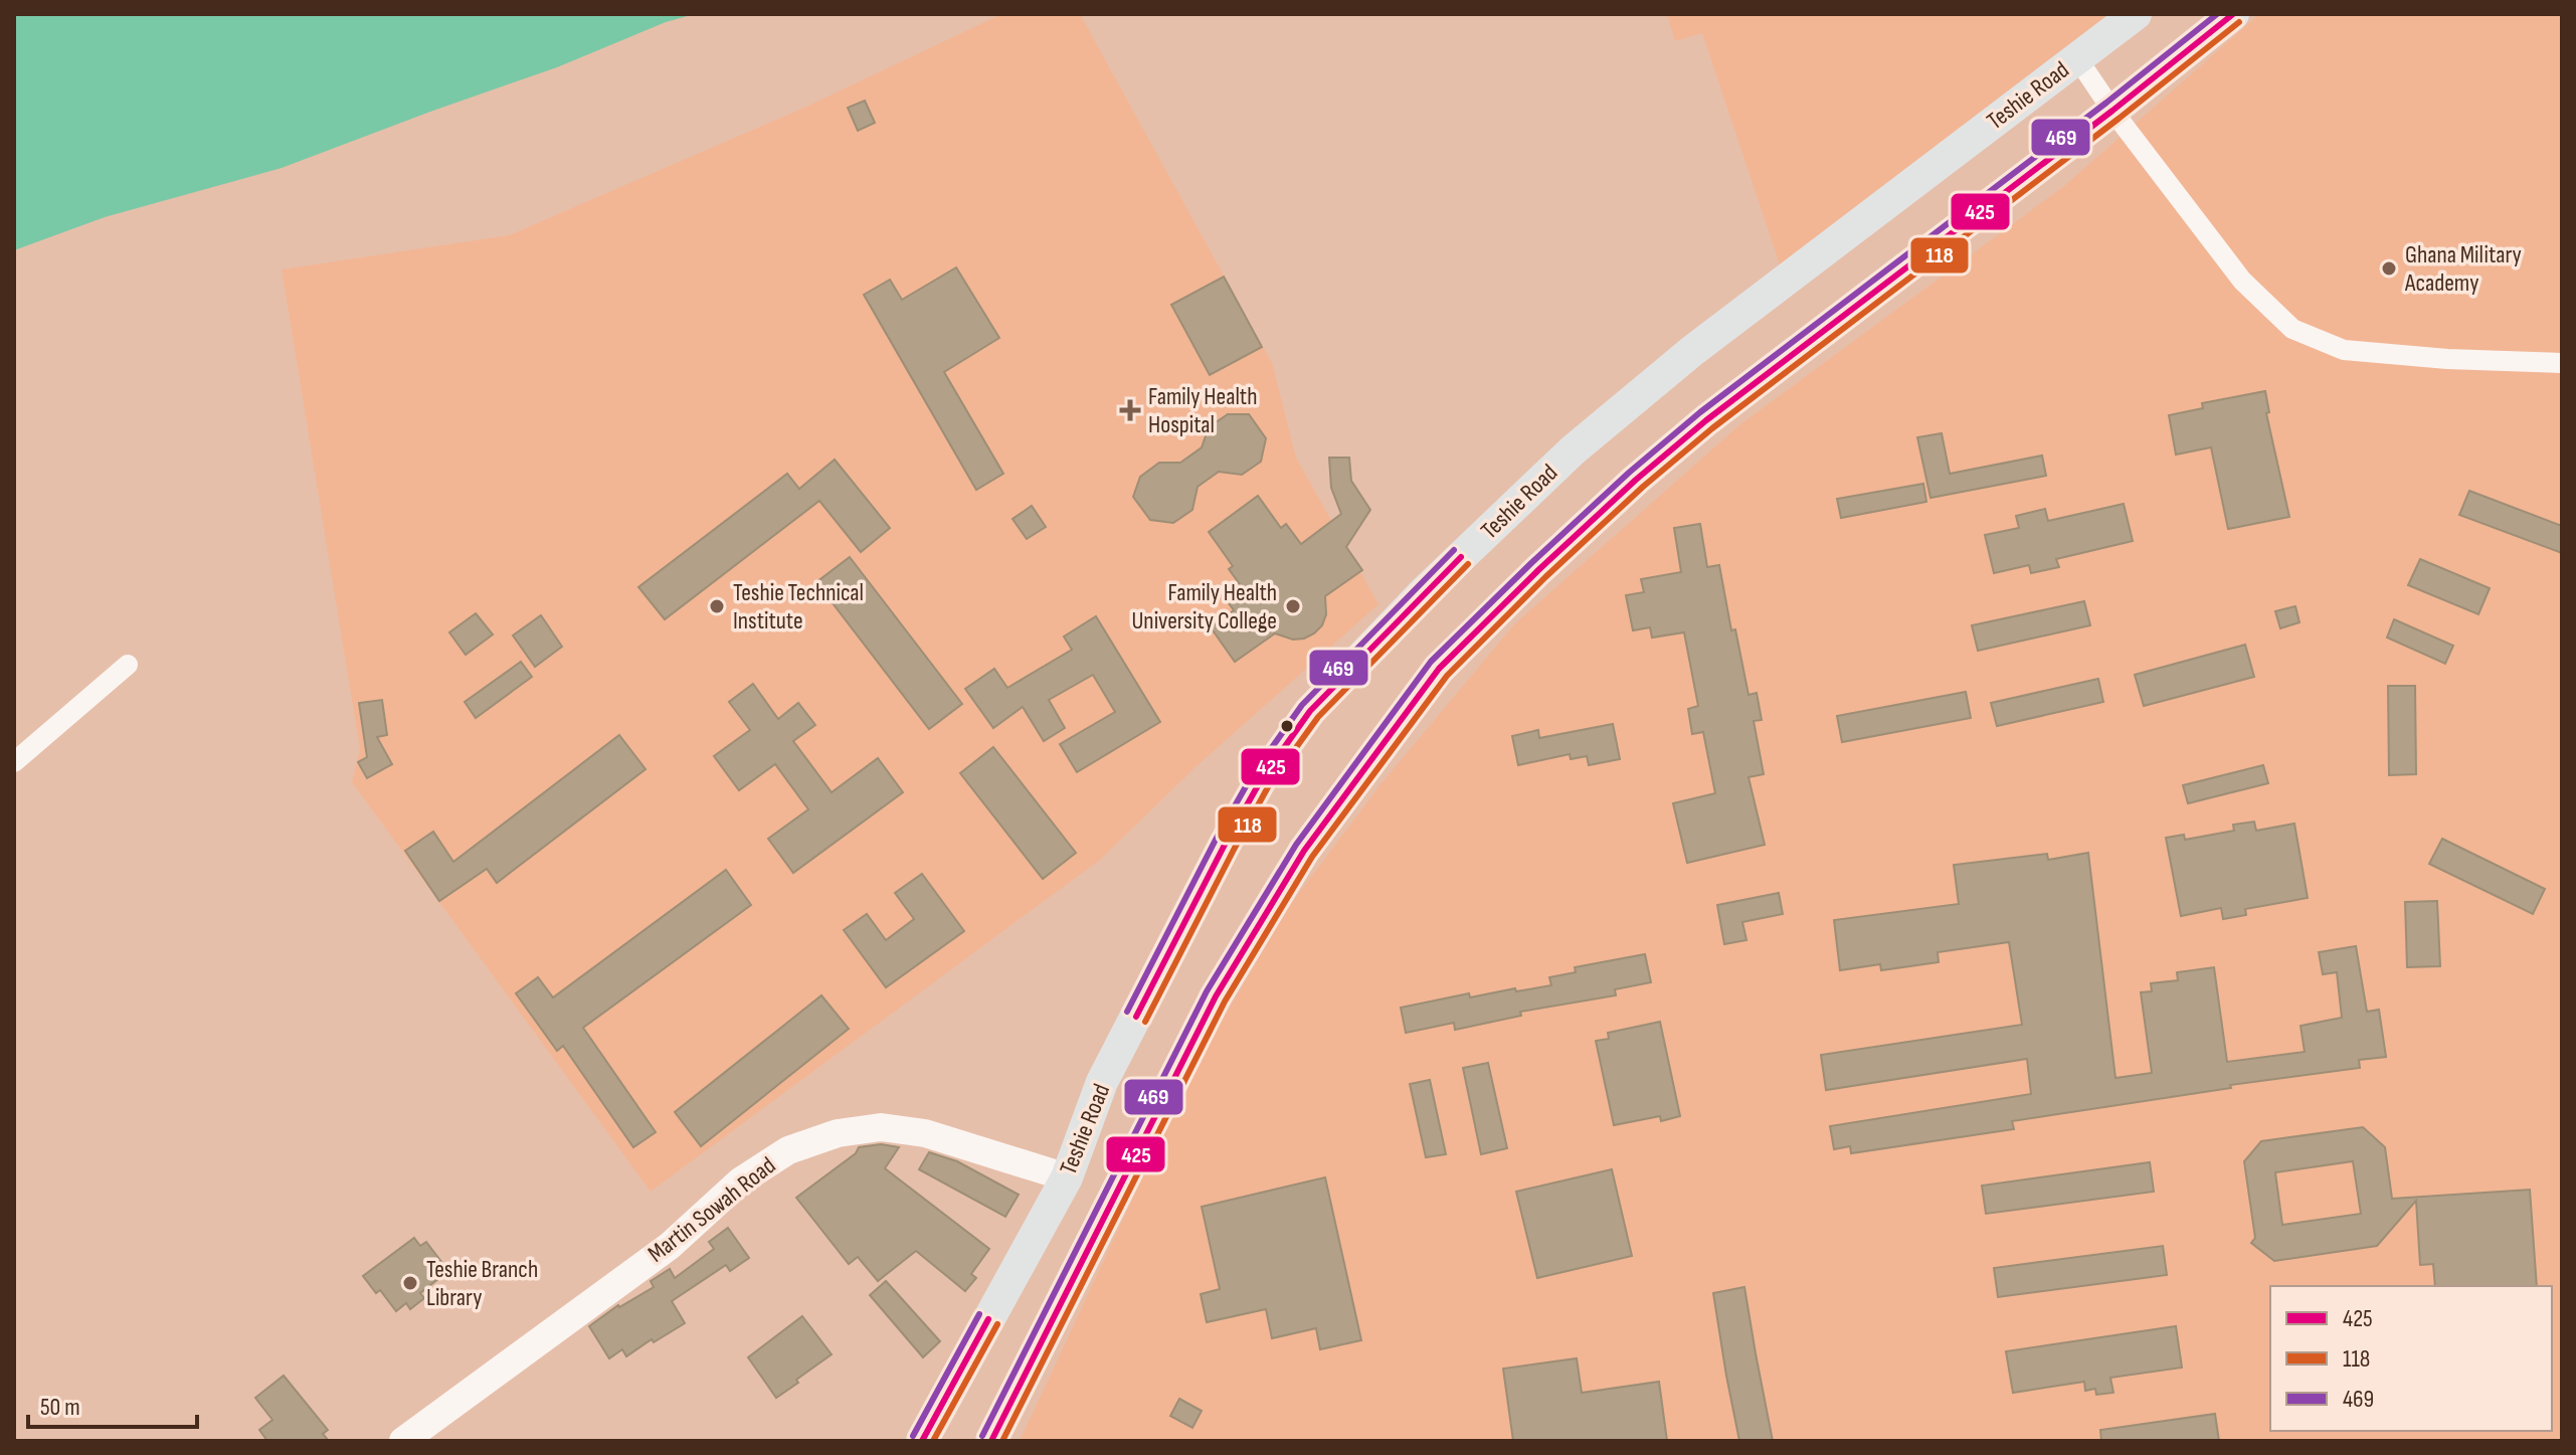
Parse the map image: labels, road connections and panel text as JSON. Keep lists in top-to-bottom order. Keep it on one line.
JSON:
{"streets":{"main road":["Teshie Road"],"street":["Martin Sowah Road"]},"crossings":[["Teshie Road","Martin Sowah Road"]],"places":{"other":["Ghana Military Academy","Teshie Technical Institute","Family Health University College","Teshie Branch Library"],"health":["Family Health Hospital"]},"lines":["transit line 425","transit line 469","transit line 118"],"legend":["425","118","469"],"scale_bar":"50 m"}
